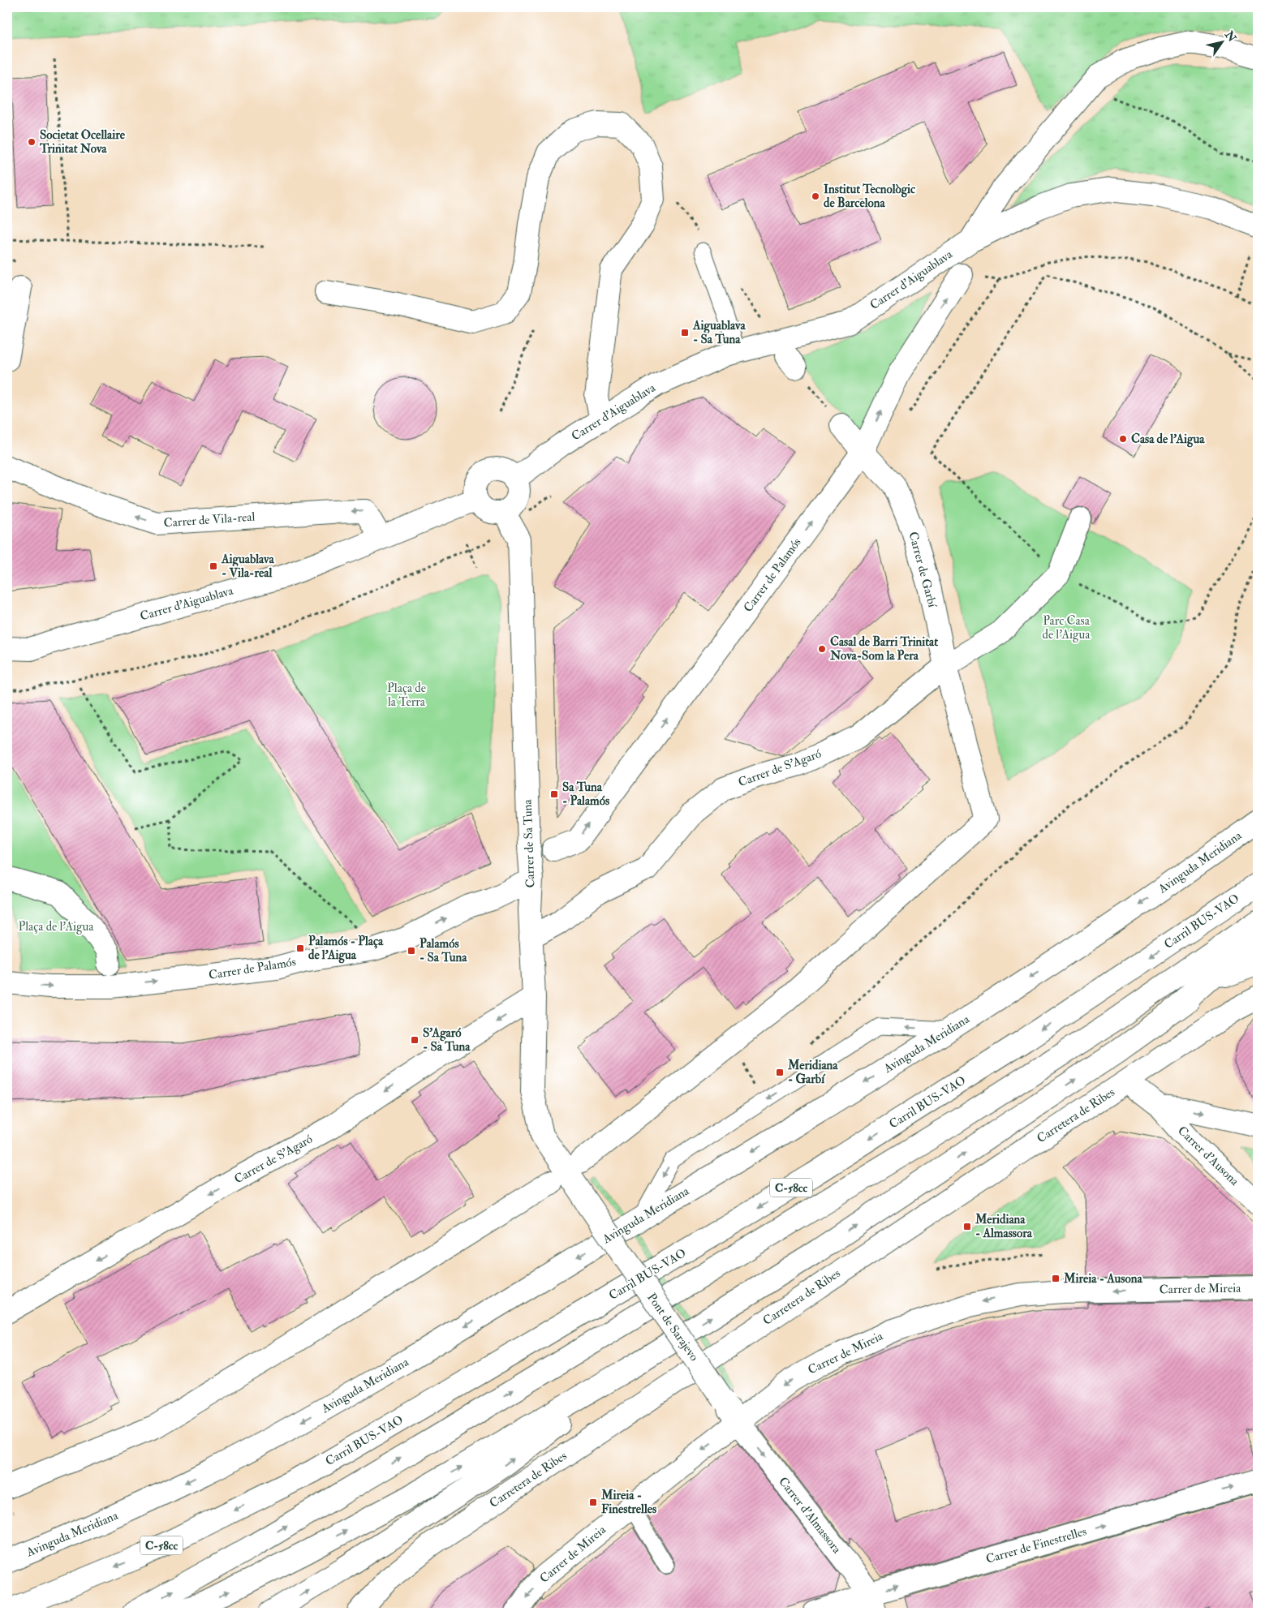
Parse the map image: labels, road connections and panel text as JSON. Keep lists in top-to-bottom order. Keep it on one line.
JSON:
{"streets":{"main road":["Carrer d'Aiguablava","Carrer de Vila-real","Carrer de Garbí","Carrer de Palamós","Carrer de S'Agaró","Carrer de Sa Tuna","Avinguda Meridiana","Carril BUS-VAO","Carretera de Ribes","Carrer d'Ausona","C-58cc","Carrer de Mireia","Pont de Sarajevo","Carrer d'Almassora","Carrer de Finestrelles"]},"crossings":[["Carrer d'Aiguablava","Carrer de Vila-real"],["Carrer d'Aiguablava","Carrer de Sa Tuna"],["Carrer de Garbí","Carrer de Palamós"],["Carrer de Garbí","Carrer de S'Agaró"],["Carrer de Garbí","Carrer de Sa Tuna"],["Carrer de Garbí","Pont de Sarajevo"],["Carrer de Palamós","Carrer de Sa Tuna"],["Carrer de S'Agaró","Carrer de Sa Tuna"],["Carrer de Sa Tuna","Pont de Sarajevo"],["Carretera de Ribes","Carrer d'Ausona"],["Carrer de Mireia","Pont de Sarajevo"],["Carrer de Mireia","Carrer d'Almassora"],["Pont de Sarajevo","Carrer d'Almassora"],["Carrer d'Almassora","Carrer de Finestrelles"]],"one_way":["Carrer de Vila-real","Carrer de Palamós","Carrer d'Almassora","Carrer de Finestrelles"],"parks":["Parc Casa de l'Aigua","Plaça de la Terra","Plaça de l'Aigua"],"places":{"other":["Societat Ocellaire Trinitat Nova","Institut Tecnològic de Barcelona","Casa de l'Aigua","Casal de Barri Trinitat Nova-Som la Pera"],"transit":["Aiguablava - Sa Tuna","Aiguablava - Vila-real","Sa Tuna - Palamós","Palamós - Plaça de l'Aigua","Palamós - Sa Tuna","S'Agaró - Sa Tuna","Meridiana - Garbí","Meridiana - Almassora","Mireia - Ausona","Mireia - Finestrelles"]},"north":"top right"}
